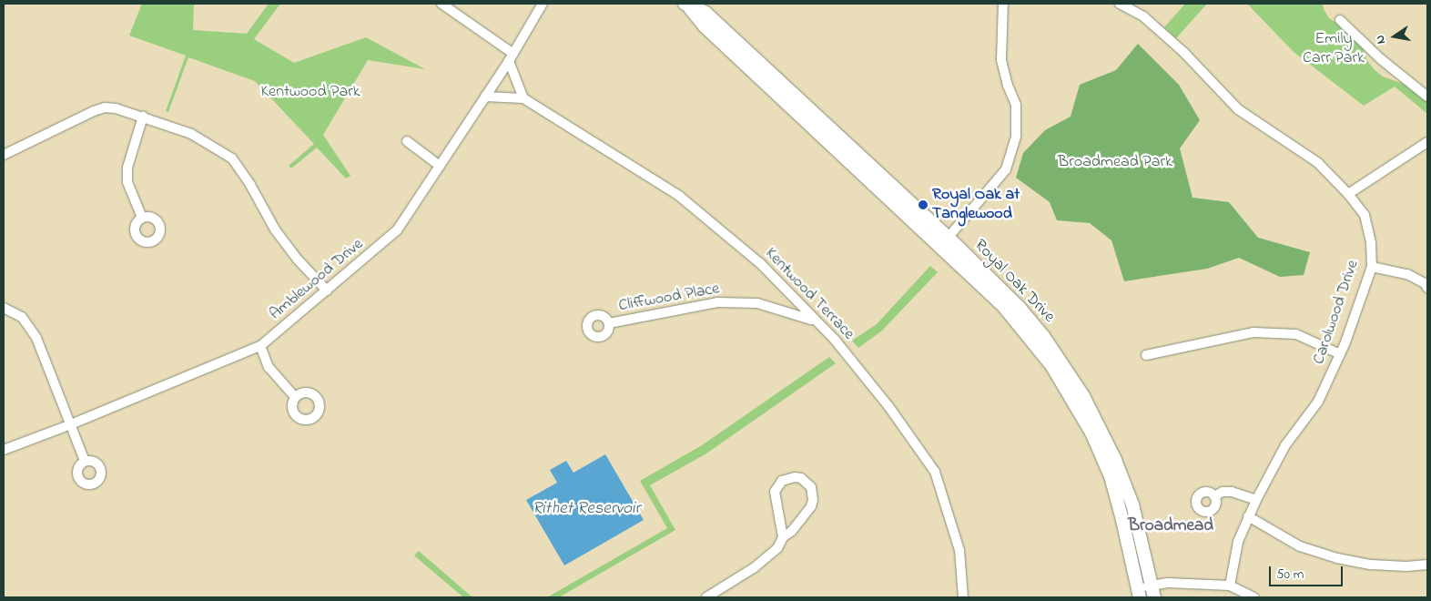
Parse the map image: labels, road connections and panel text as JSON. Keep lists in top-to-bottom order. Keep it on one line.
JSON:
{"streets":{"main road":["Royal Oak Drive"],"street":["Amblewood Drive","Kentwood Terrace","Cliffwood Place","Carolwood Drive"]},"crossings":[["Amblewood Drive","Kentwood Terrace"],["Kentwood Terrace","Cliffwood Place"]],"districts":["Broadmead"],"water":["Rithet Reservoir"],"parks":["Emily Carr Park","Kentwood Park","Broadmead Park"],"places":["Royal Oak at Tanglewood"],"scale_bar":"50 m","north":"left"}
